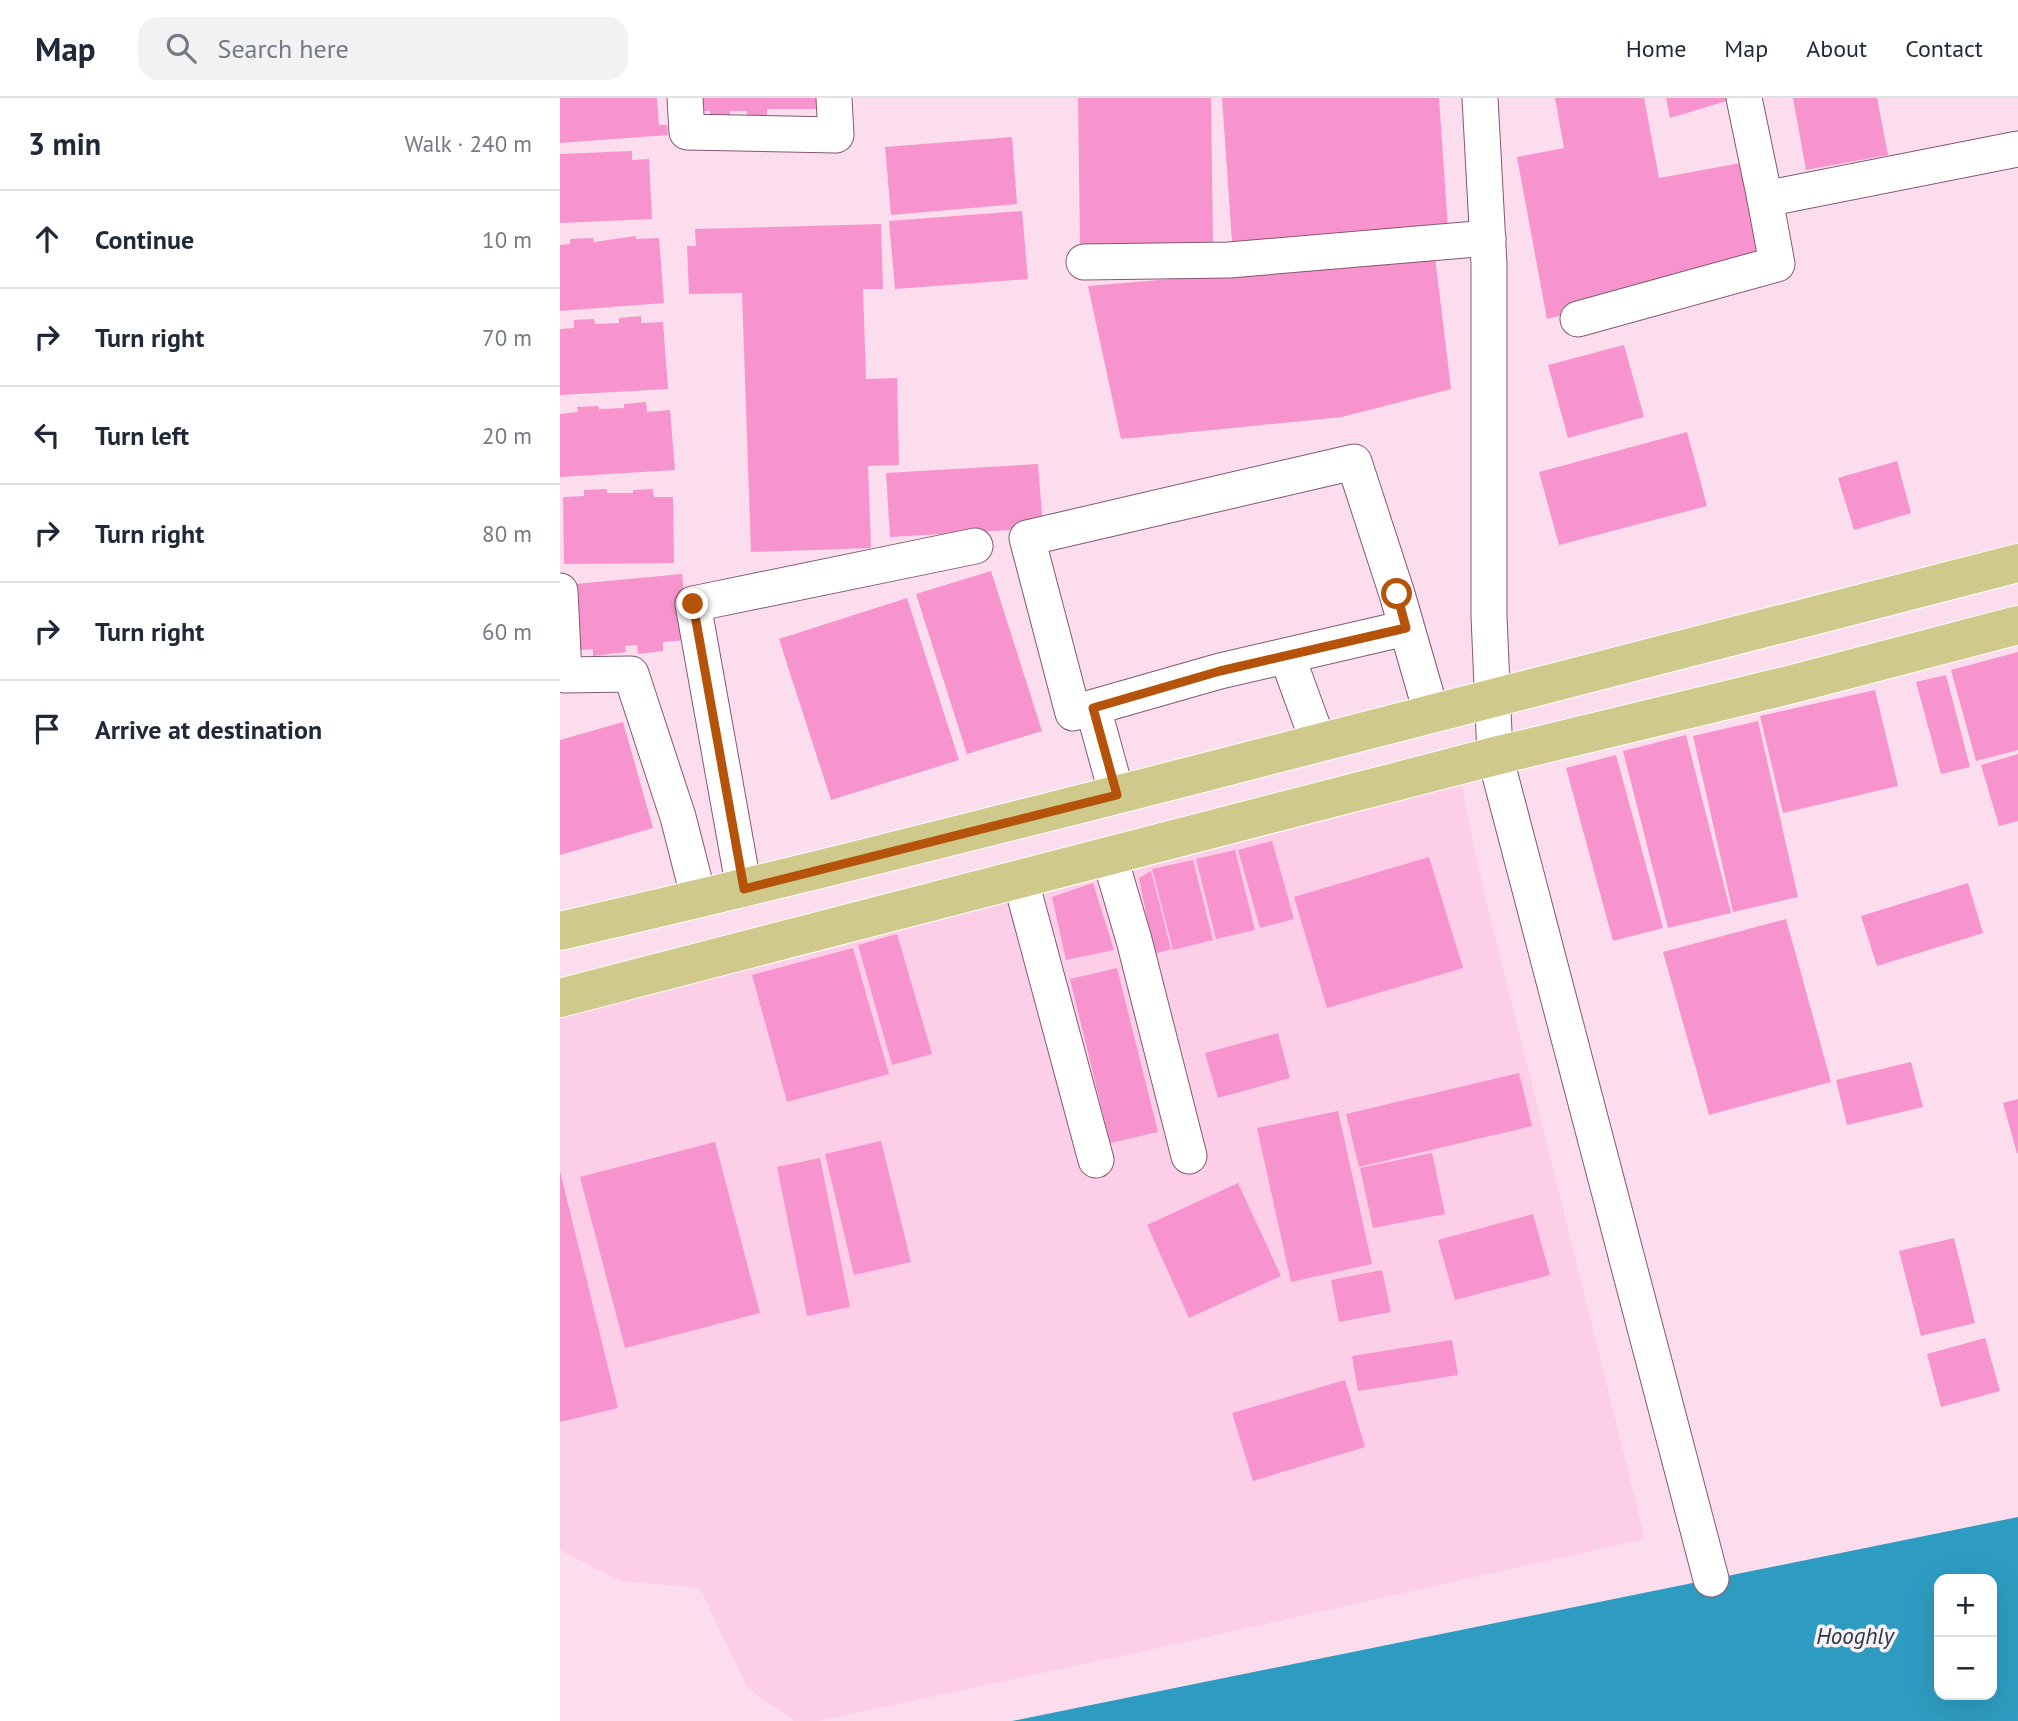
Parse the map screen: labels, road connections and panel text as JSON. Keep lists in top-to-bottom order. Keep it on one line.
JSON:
{"water":["Hooghly"],"page":{"header":"Map","search":"Search here","nav":["Home","Map","About","Contact"],"heading":["3 min","Walk · 240 m"],"list":[["Continue","10 m"],["Turn right","70 m"],["Turn left","20 m"],["Turn right","80 m"],["Turn right","60 m"],"Arrive at destination"],"map_buttons":["+","−"]}}
